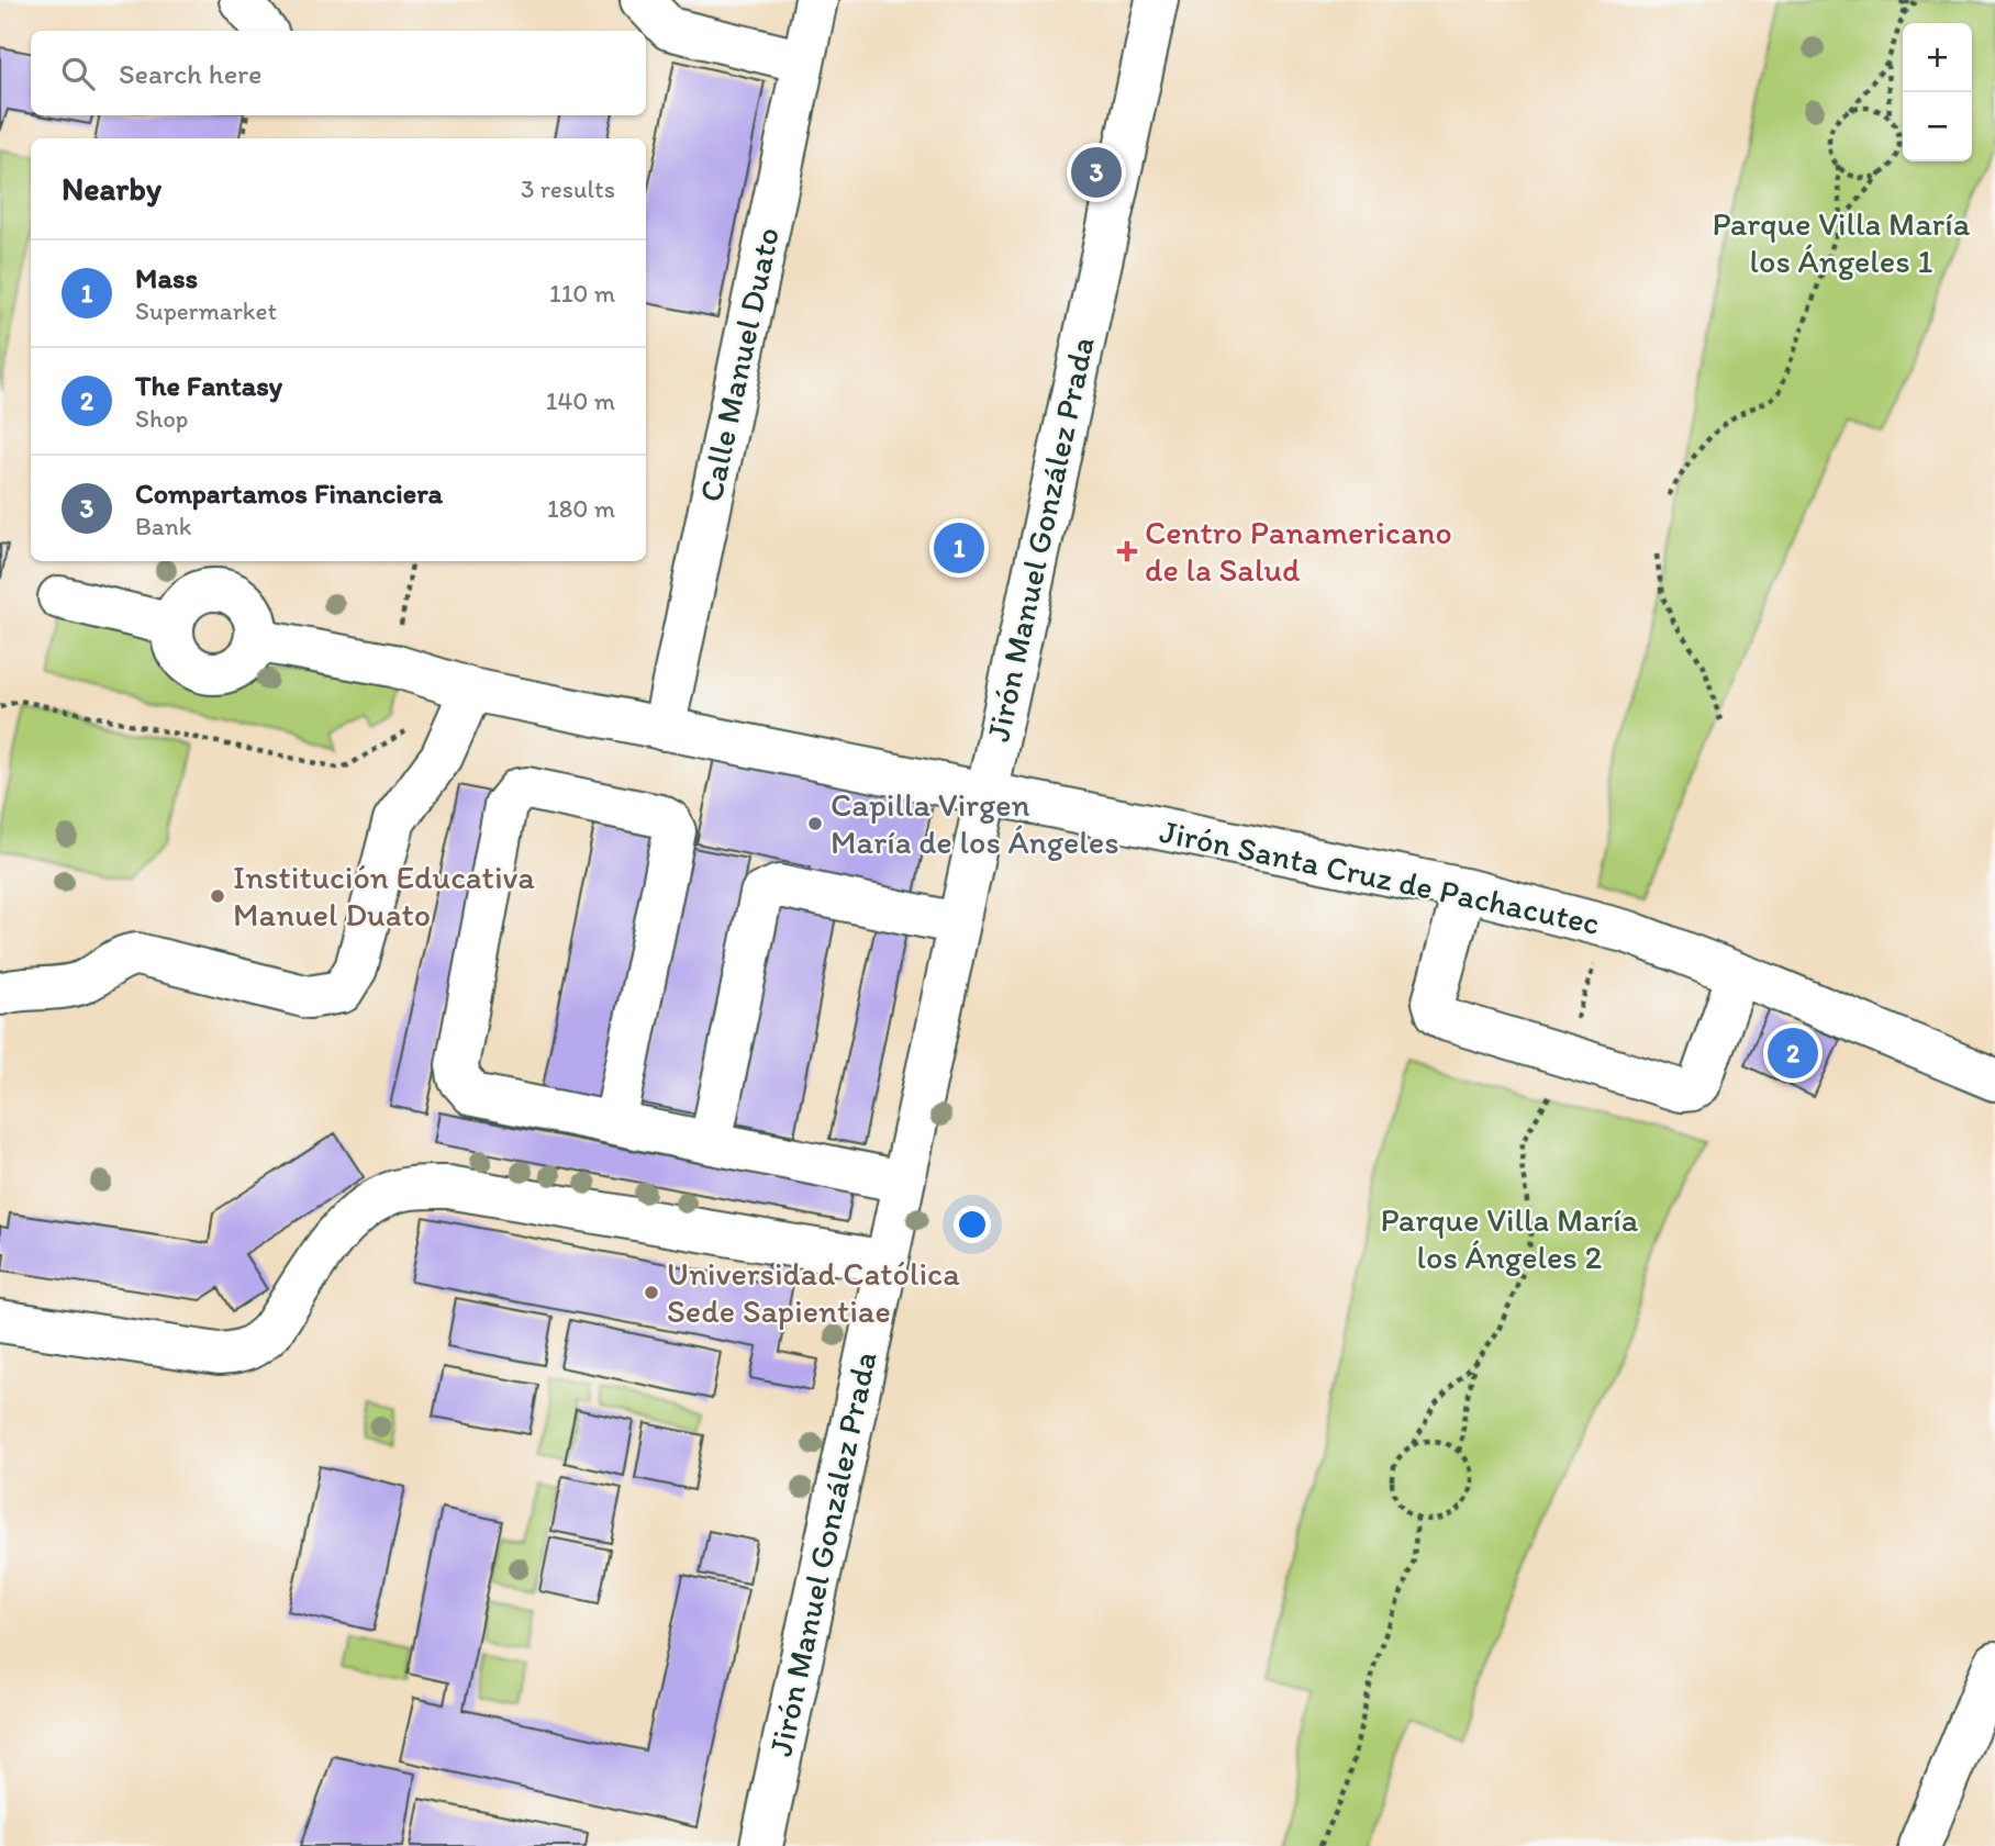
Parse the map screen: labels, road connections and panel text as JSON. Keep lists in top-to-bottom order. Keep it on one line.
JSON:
{"streets":{"street":["Calle Manuel Duato","Jirón Manuel González Prada","Jirón Santa Cruz de Pachacutec"]},"crossings":[["Calle Manuel Duato","Jirón Santa Cruz de Pachacutec"],["Jirón Manuel González Prada","Jirón Santa Cruz de Pachacutec"]],"parks":["Parque Villa María los Ángeles 1","Parque Villa María los Ángeles 2"],"places":{"health":["Centro Panamericano de la Salud"],"other":["Capilla Virgen María de los Ángeles","Institución Educativa Manuel Duato","Universidad Católica Sede Sapientiae"]},"page":{"map_buttons":["+","−"],"search":"Search here","heading":["Nearby","3 results"],"pins":["3","1","2"],"list":[{"mark":"1","name":"Mass","note":"Supermarket","value":"110 m"},{"mark":"2","name":"The Fantasy","note":"Shop","value":"140 m"},{"mark":"3","name":"Compartamos Financiera","note":"Bank","value":"180 m"}]}}
